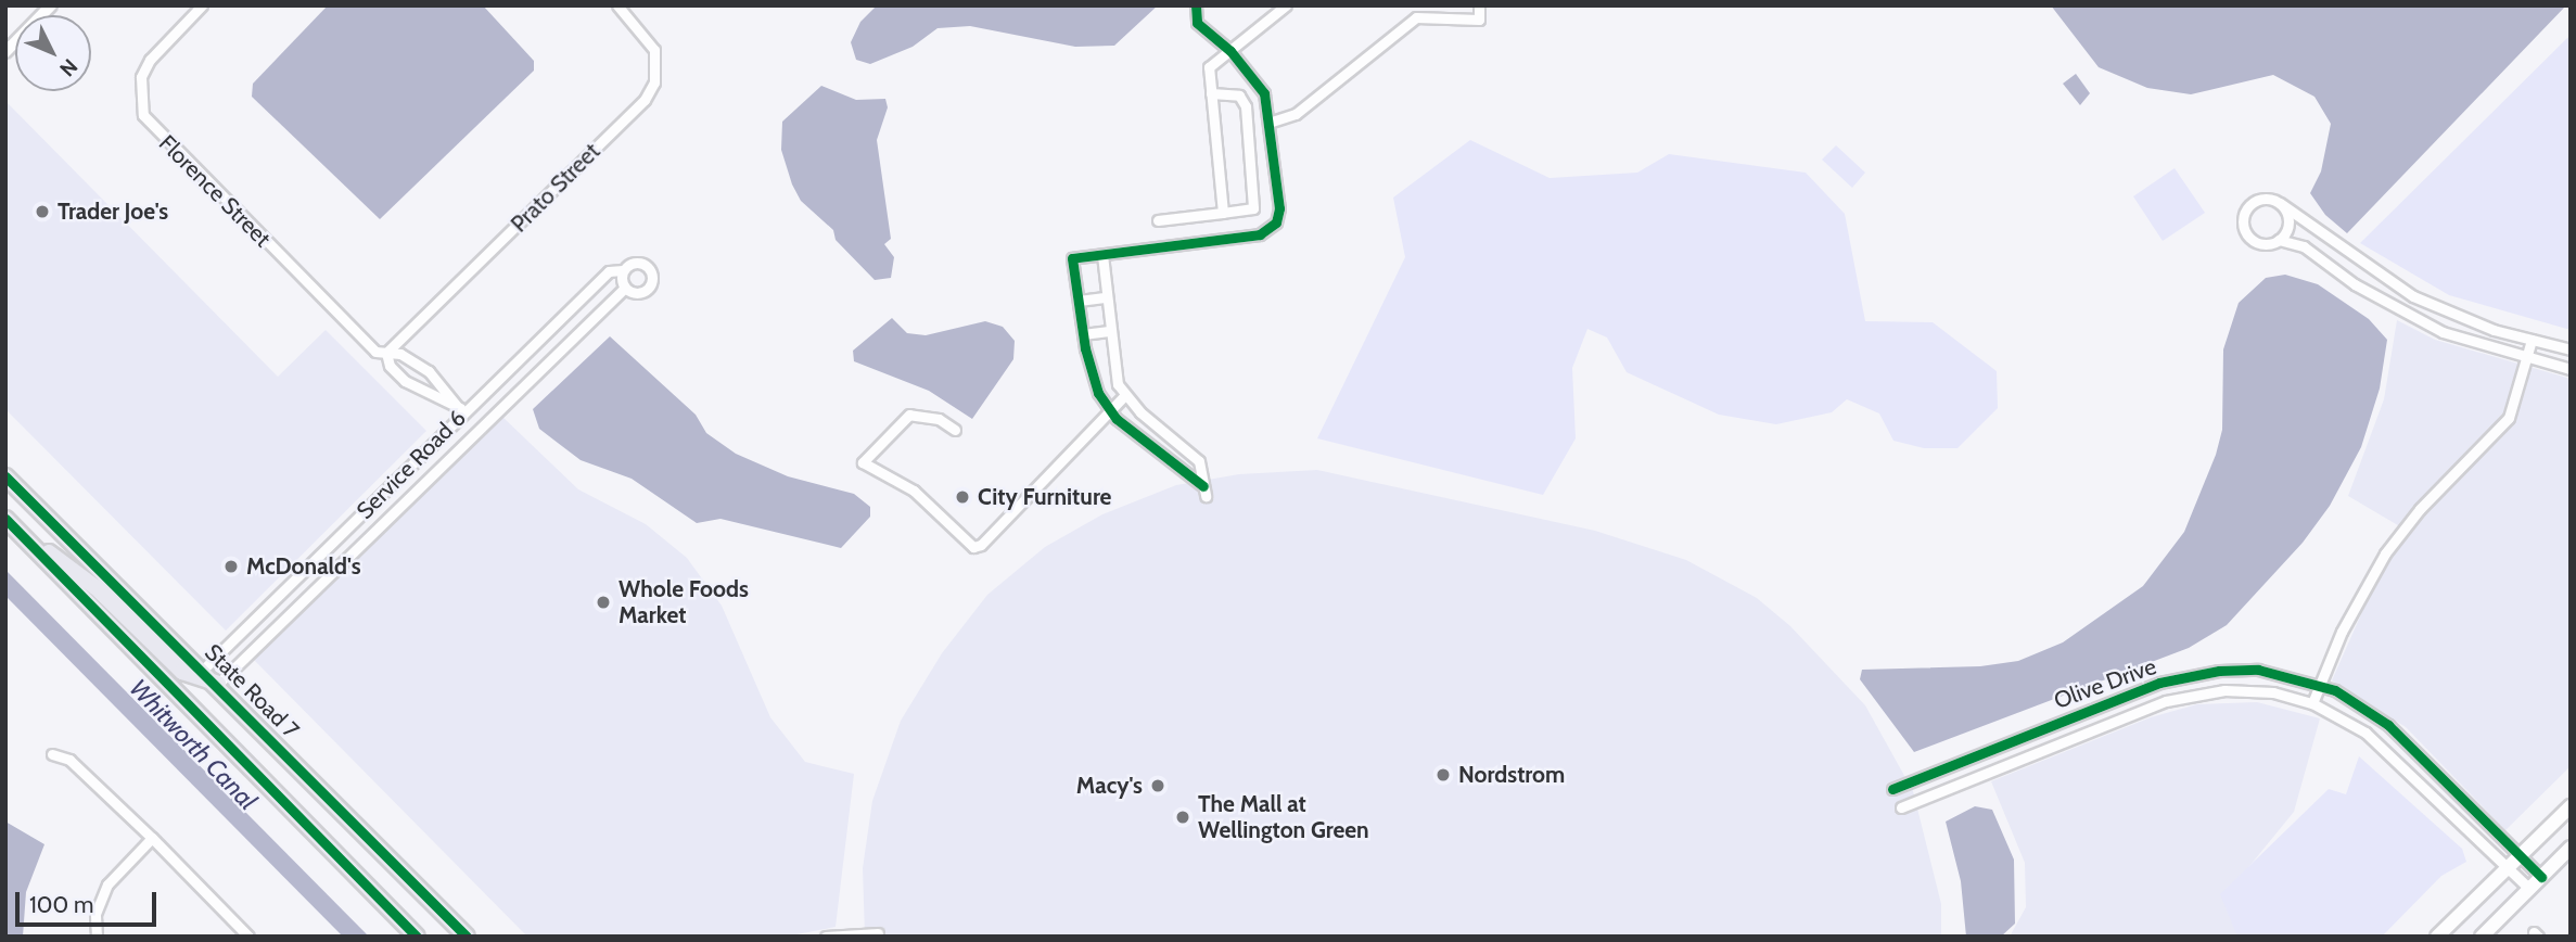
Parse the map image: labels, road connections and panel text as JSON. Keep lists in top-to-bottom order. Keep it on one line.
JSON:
{"streets":{"main road":["State Road 7"],"street":["Prato Street","Florence Street","Service Road 6","Olive Drive"]},"crossings":[["Prato Street","Florence Street"],["Florence Street","Service Road 6"],["Service Road 6","State Road 7"]],"water":["Whitworth Canal"],"places":["Trader Joe's","City Furniture","McDonald's","Whole Foods Market","Nordstrom","Macy's","The Mall at Wellington Green"],"scale_bar":"100 m","north":"bottom right"}
